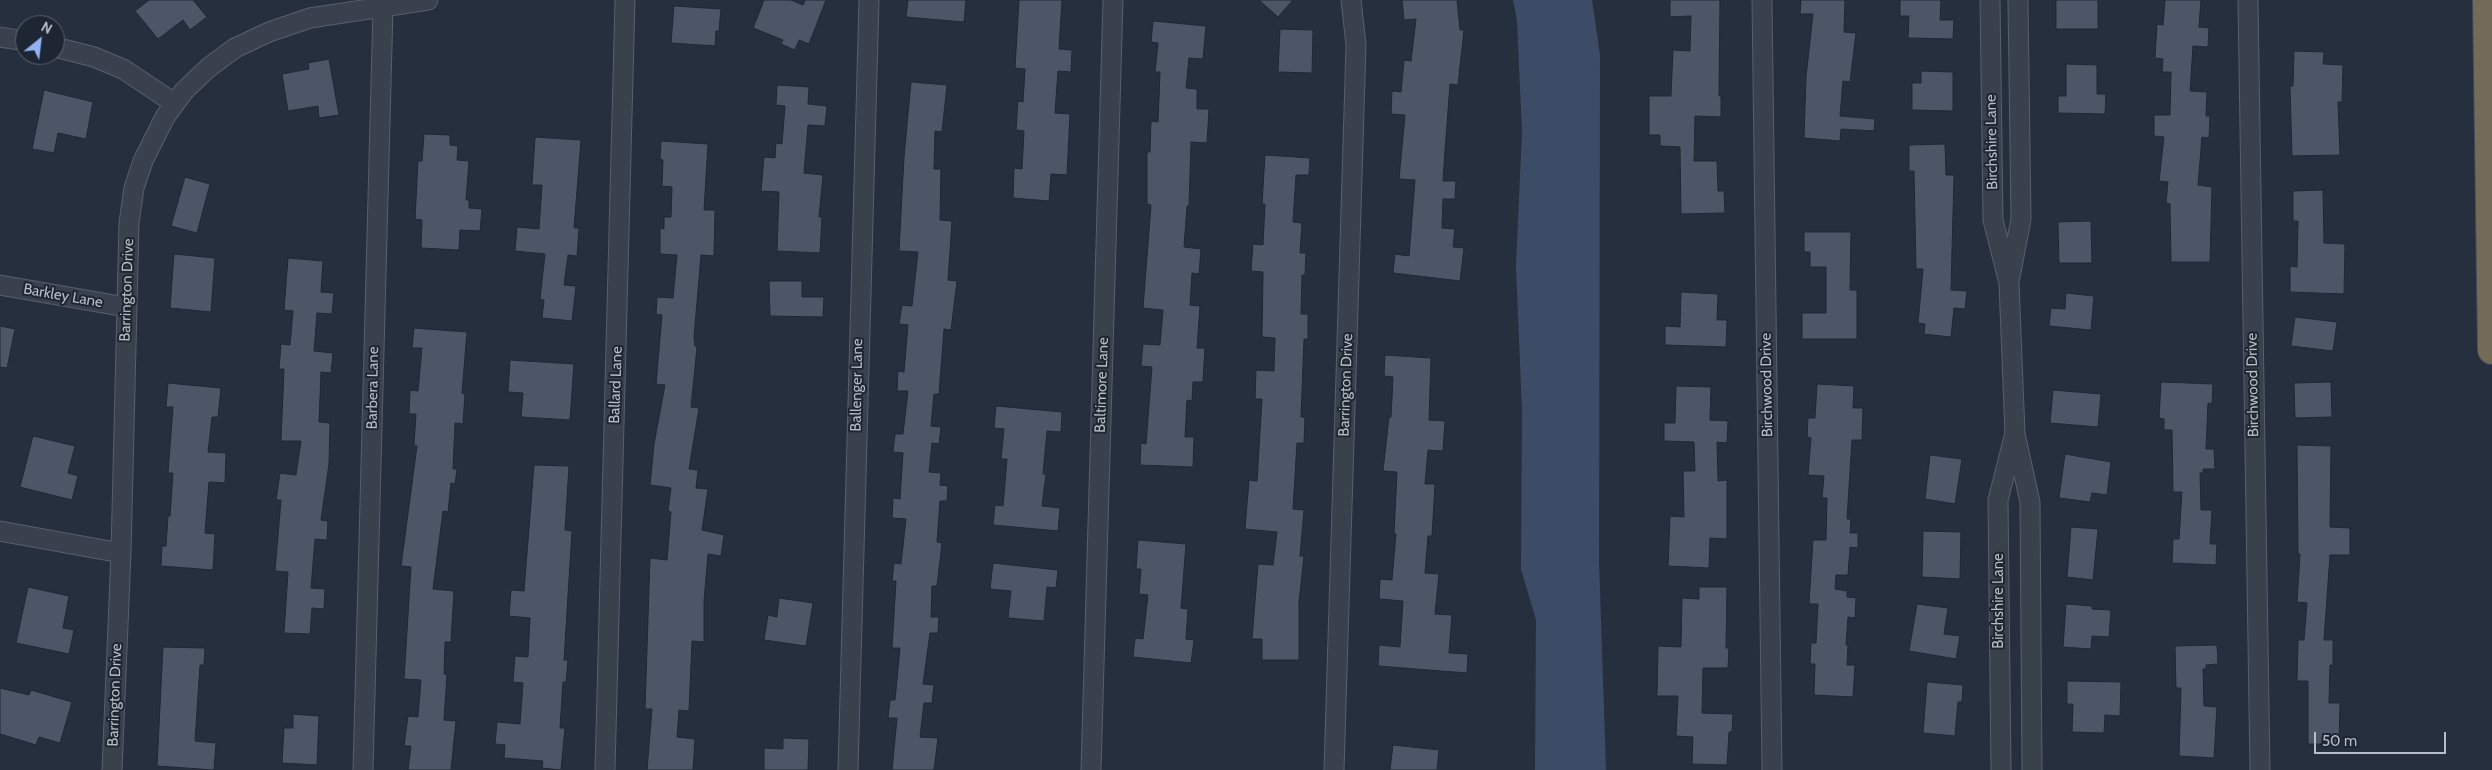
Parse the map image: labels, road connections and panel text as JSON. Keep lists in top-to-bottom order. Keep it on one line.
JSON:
{"streets":{"street":["Birchshire Lane","Barrington Drive","Barkley Lane","Ballard Lane","Ballenger Lane","Baltimore Lane","Birchwood Drive","Barbera Lane"]},"crossings":[["Barrington Drive","Barkley Lane"],["Barrington Drive","Barbera Lane"]],"scale_bar":"50 m","north":"top right"}
